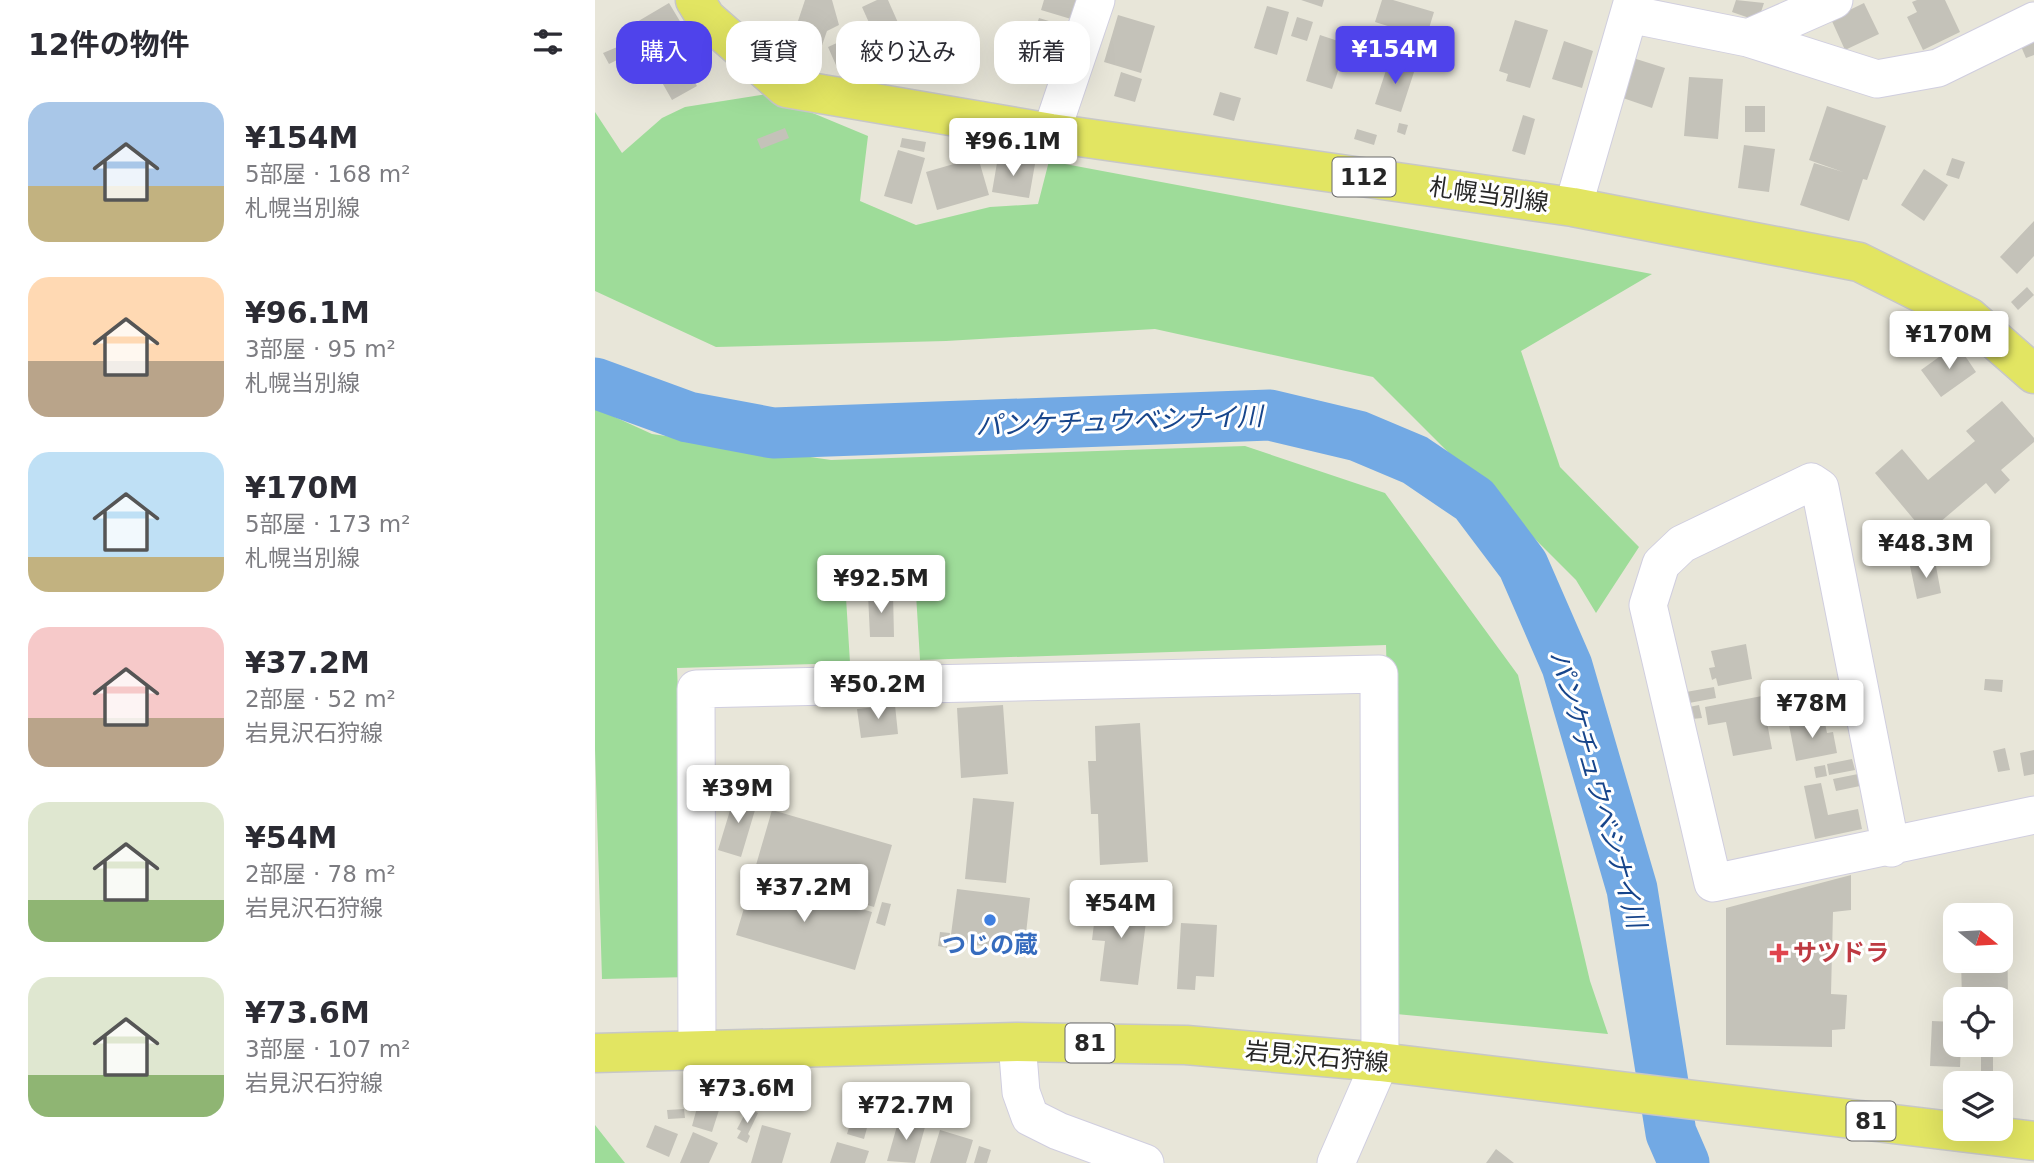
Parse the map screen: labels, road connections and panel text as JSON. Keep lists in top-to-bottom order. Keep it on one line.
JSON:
{"streets":{"main road":["112","札幌当別線","81","岩見沢石狩線"]},"water":["パンケチュウベシナイ川"],"places":{"other":["つじの蔵"],"health":["サツドラ"]},"north":"right","page":{"heading":"12件の物件","chip":["購入","賃貸","絞り込み","新着"],"price":["¥154M","¥96.1M","¥170M","¥48.3M","¥92.5M","¥50.2M","¥78M","¥39M","¥37.2M","¥54M","¥73.6M","¥72.7M"],"list":[{"name":"¥154M","note":"5部屋 · 168 m² · 札幌当別線"},{"name":"¥96.1M","note":"3部屋 · 95 m² · 札幌当別線"},{"name":"¥170M","note":"5部屋 · 173 m² · 札幌当別線"},{"name":"¥37.2M","note":"2部屋 · 52 m² · 岩見沢石狩線"},{"name":"¥54M","note":"2部屋 · 78 m² · 岩見沢石狩線"},{"name":"¥73.6M","note":"3部屋 · 107 m² · 岩見沢石狩線"}]}}
